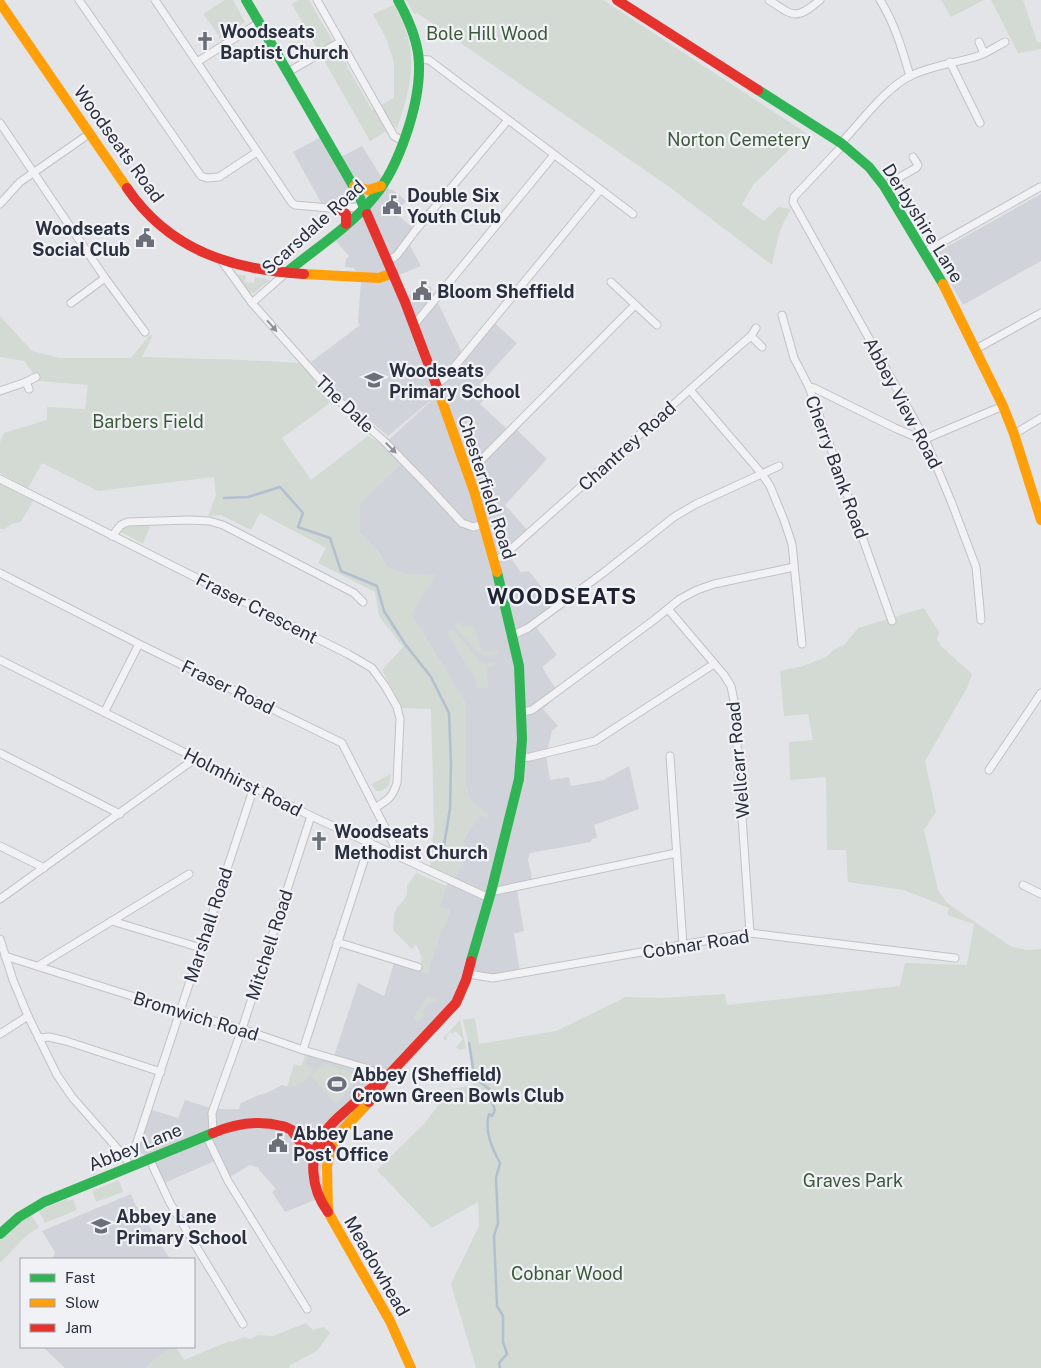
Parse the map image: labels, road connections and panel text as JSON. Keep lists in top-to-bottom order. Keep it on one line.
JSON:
{"streets":{"main road":["Woodseats Road","Derbyshire Lane","Scarsdale Road","Chesterfield Road","Abbey Lane","Meadowhead"],"street":["Abbey View Road","The Dale","Chantrey Road","Cherry Bank Road","Fraser Crescent","Fraser Road","Wellcarr Road","Holmhirst Road","Marshall Road","Cobnar Road","Mitchell Road","Bromwich Road"]},"crossings":[["Woodseats Road","Scarsdale Road"],["Woodseats Road","The Dale"],["Woodseats Road","Chesterfield Road"],["Derbyshire Lane","Abbey View Road"],["Scarsdale Road","The Dale"],["Scarsdale Road","Chesterfield Road"],["The Dale","Chesterfield Road"],["Chantrey Road","Chesterfield Road"],["Chesterfield Road","Holmhirst Road"],["Chesterfield Road","Cobnar Road"],["Chesterfield Road","Bromwich Road"],["Chesterfield Road","Abbey Lane"],["Chesterfield Road","Meadowhead"],["Fraser Crescent","Fraser Road"],["Fraser Road","Holmhirst Road"],["Wellcarr Road","Cobnar Road"],["Holmhirst Road","Marshall Road"],["Holmhirst Road","Mitchell Road"],["Marshall Road","Bromwich Road"],["Mitchell Road","Bromwich Road"],["Mitchell Road","Abbey Lane"]],"one_way":["The Dale"],"districts":["WOODSEATS"],"parks":["Bole Hill Wood","Norton Cemetery","Barbers Field","Graves Park","Cobnar Wood"],"places":{"church":["Woodseats Baptist Church","Woodseats Methodist Church"],"public building":["Double Six Youth Club","Woodseats Social Club","Bloom Sheffield","Abbey Lane Post Office"],"school or university":["Woodseats Primary School","Abbey Lane Primary School"],"sports":["Abbey (Sheffield) Crown Green Bowls Club"]},"legend":["Fast","Slow","Jam"]}
